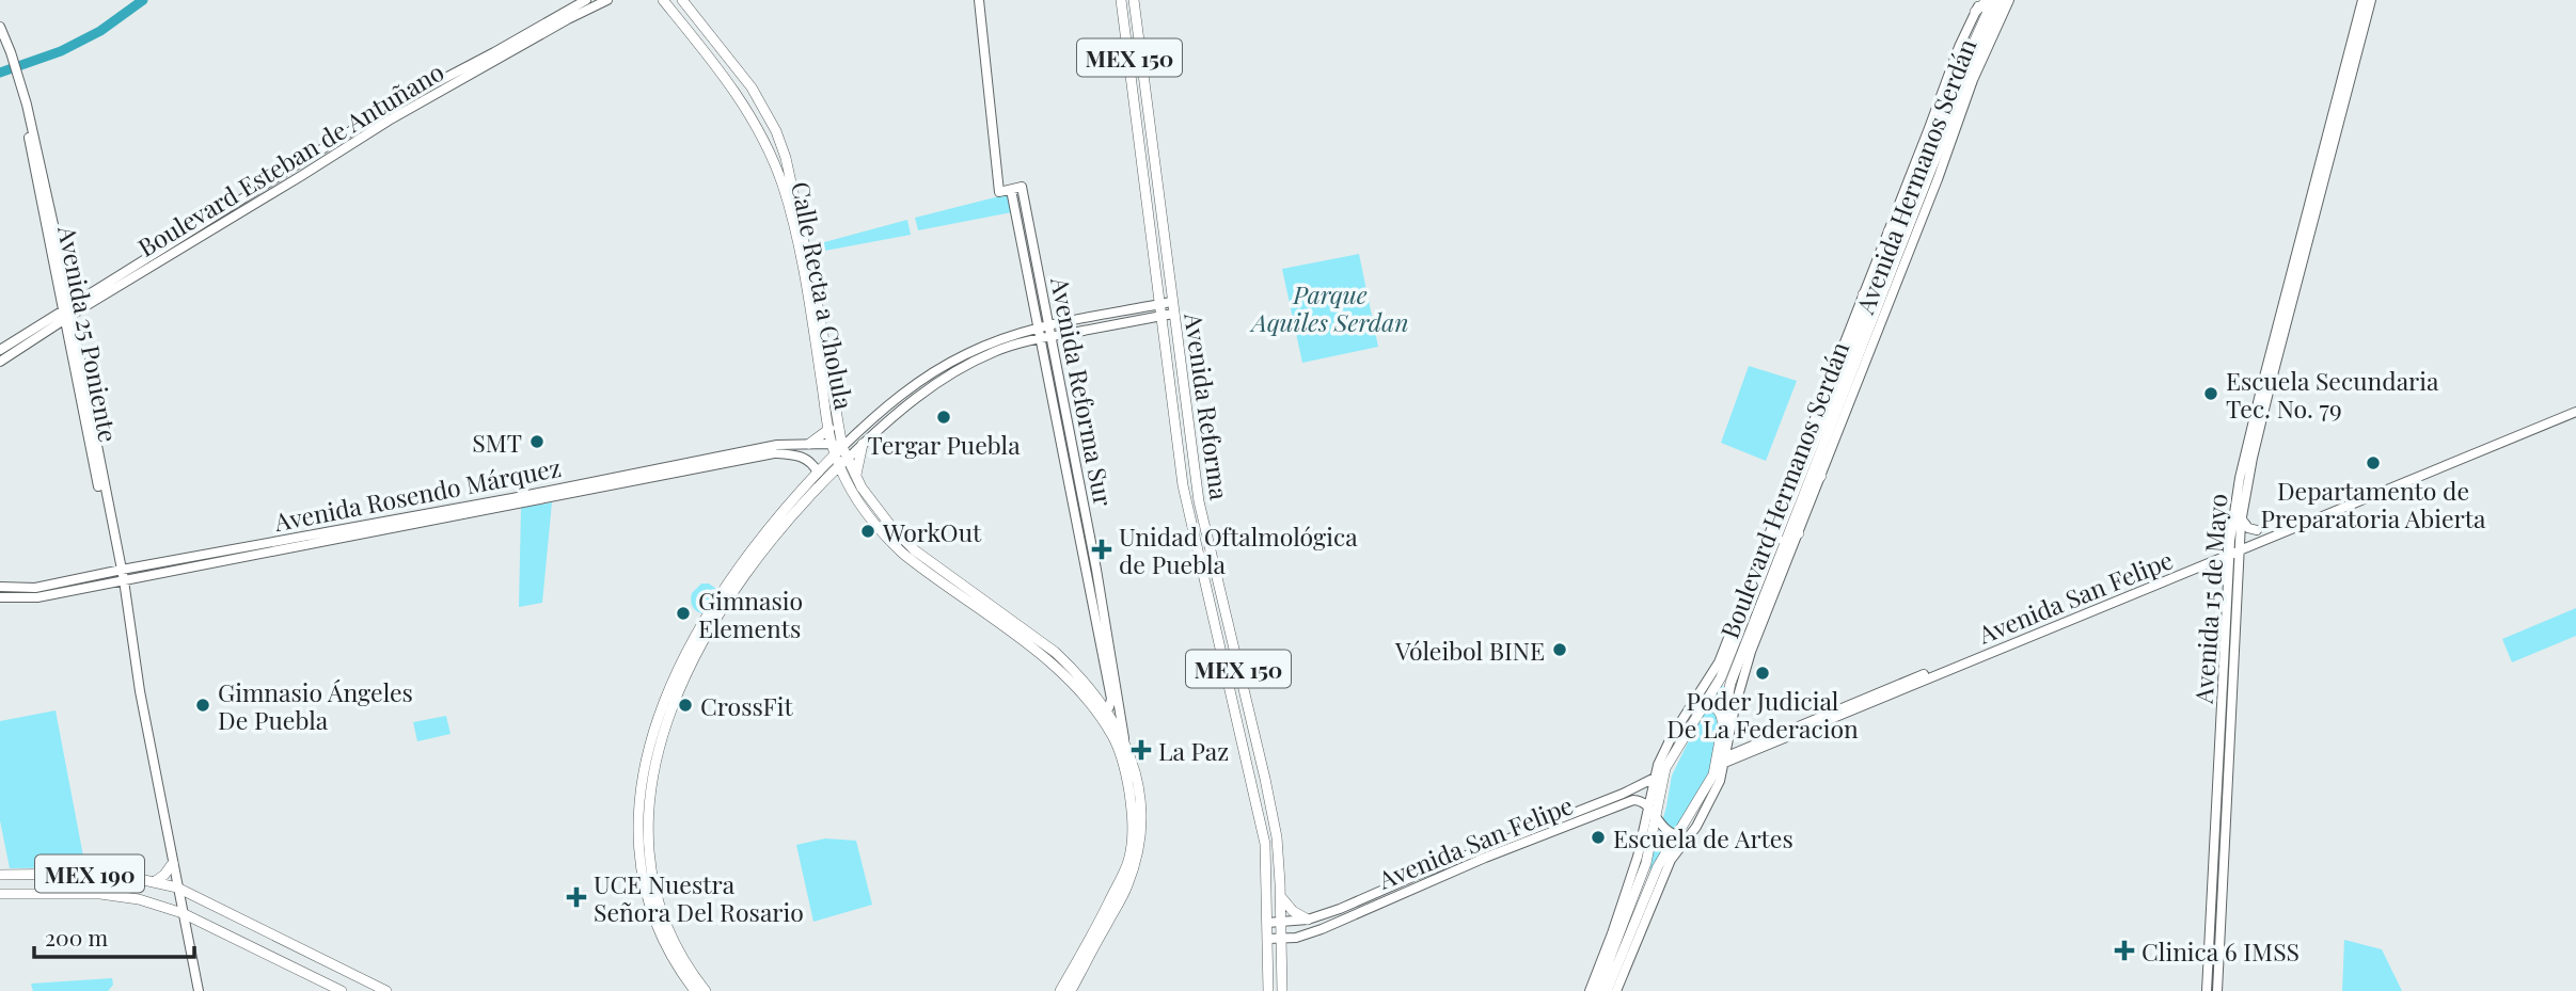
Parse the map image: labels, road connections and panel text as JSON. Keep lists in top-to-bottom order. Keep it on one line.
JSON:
{"streets":{"main road":["MEX 150","Boulevard Esteban de Antuñano","Avenida Hermanos Serdán","Calle Recta a Cholula","Avenida 25 Poniente","Avenida Reforma Sur","Avenida Reforma","Boulevard Hermanos Serdán","Avenida Rosendo Márquez","Avenida San Felipe","Avenida 15 de Mayo","MEX 190"]},"crossings":[["Boulevard Esteban de Antuñano","Avenida 25 Poniente"],["Avenida Hermanos Serdán","Boulevard Hermanos Serdán"],["Avenida Hermanos Serdán","Avenida San Felipe"],["Calle Recta a Cholula","Avenida Rosendo Márquez"],["Avenida 25 Poniente","Avenida Rosendo Márquez"],["Avenida 25 Poniente","MEX 190"],["Avenida Reforma","Avenida San Felipe"],["Boulevard Hermanos Serdán","Avenida San Felipe"],["Avenida San Felipe","Avenida 15 de Mayo"]],"parks":["Parque Aquiles Serdan"],"places":{"other":["Escuela Secundaria Tec. No. 79","Tergar Puebla","SMT","Departamento de Preparatoria Abierta","WorkOut","Gimnasio Elements","Vóleibol BINE","Poder Judicial De La Federacion","Gimnasio Ángeles De Puebla","CrossFit","Escuela de Artes"],"health":["Unidad Oftalmológica de Puebla","La Paz","UCE Nuestra Señora Del Rosario","Clinica 6 IMSS"]},"scale_bar":"200 m"}
